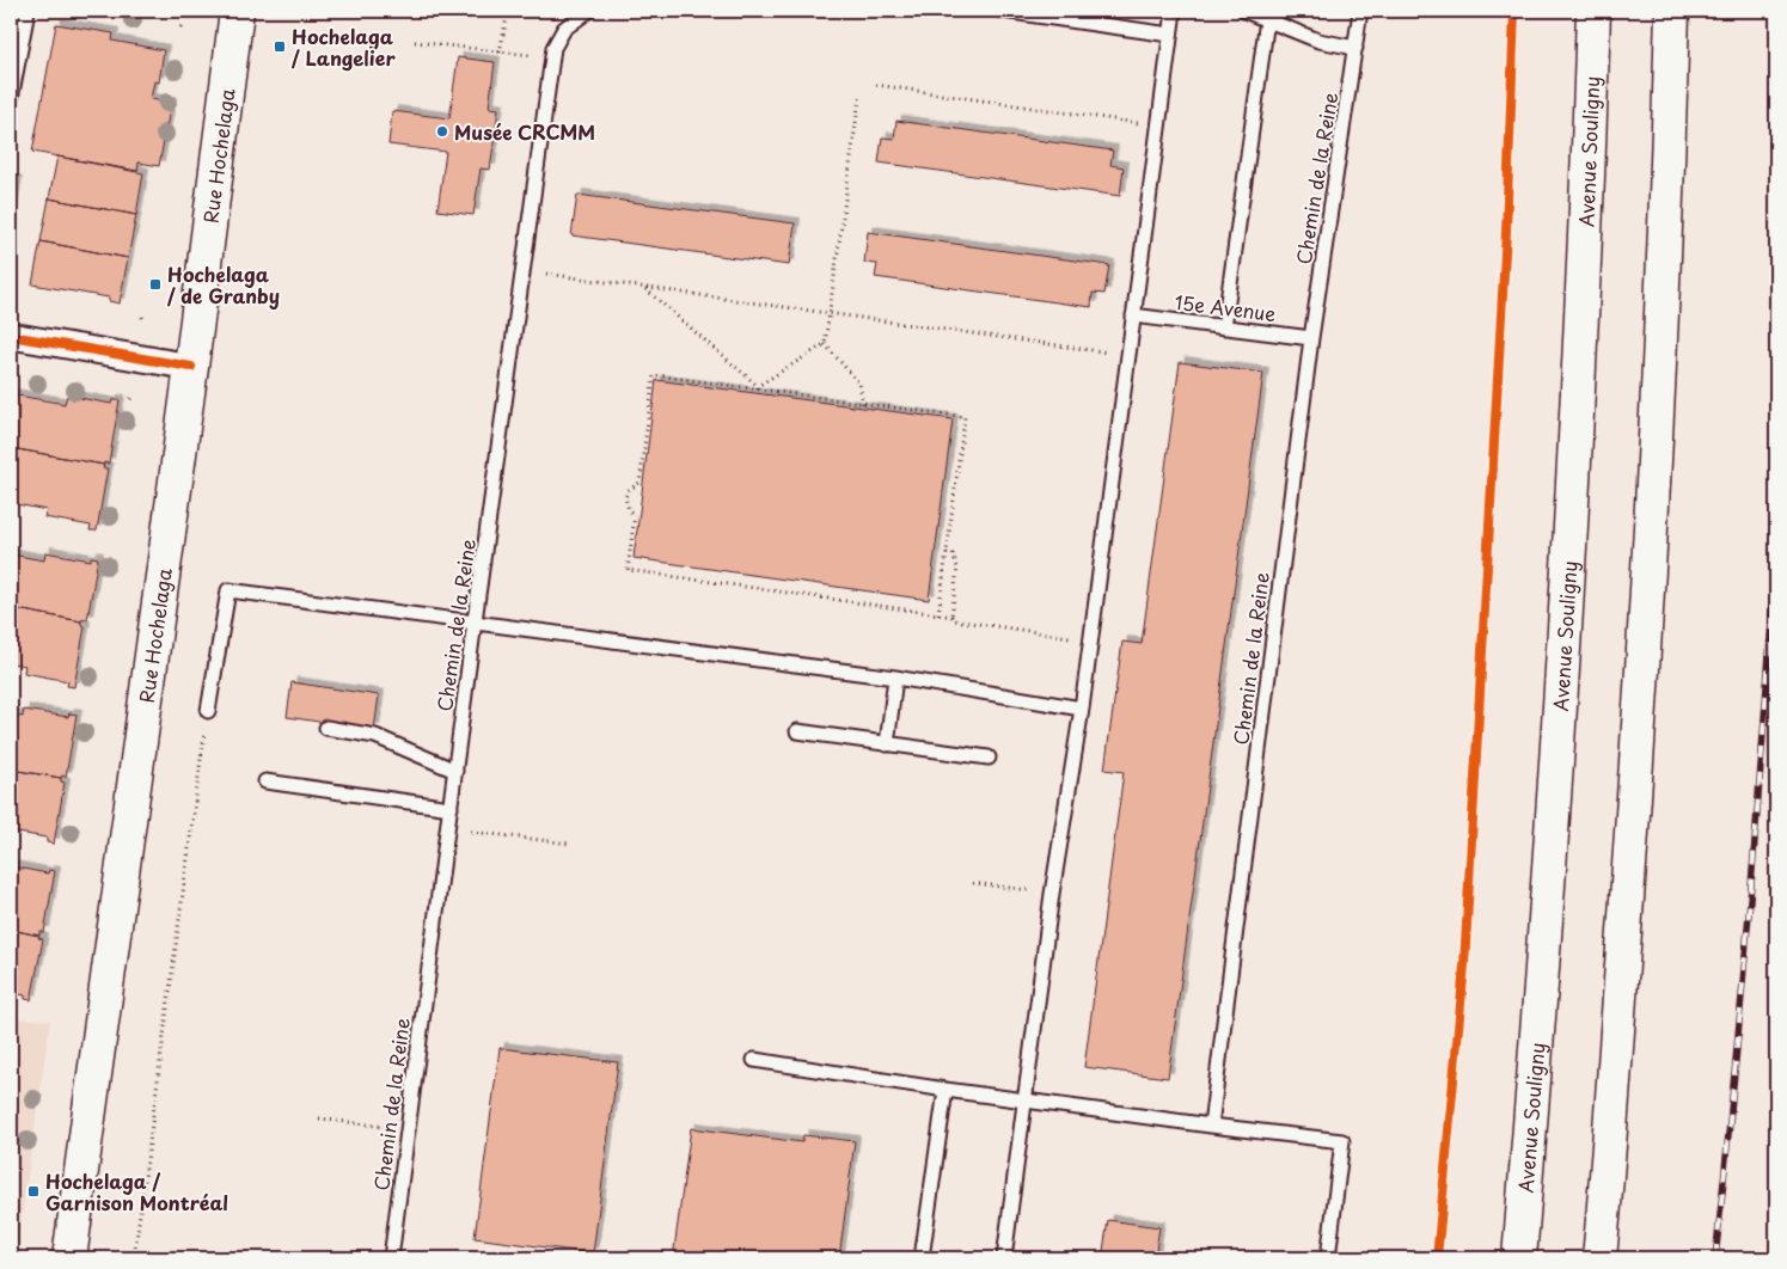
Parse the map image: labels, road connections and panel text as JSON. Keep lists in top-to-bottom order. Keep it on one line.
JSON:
{"streets":{"main road":["Avenue Souligny","Rue Hochelaga"],"lane":["Chemin de la Reine","15e Avenue"]},"crossings":[["Chemin de la Reine","15e Avenue"]],"places":{"transit":["Hochelaga / Langelier","Hochelaga / de Granby","Hochelaga / Garnison Montréal"],"other":["Musée CRCMM"]}}
